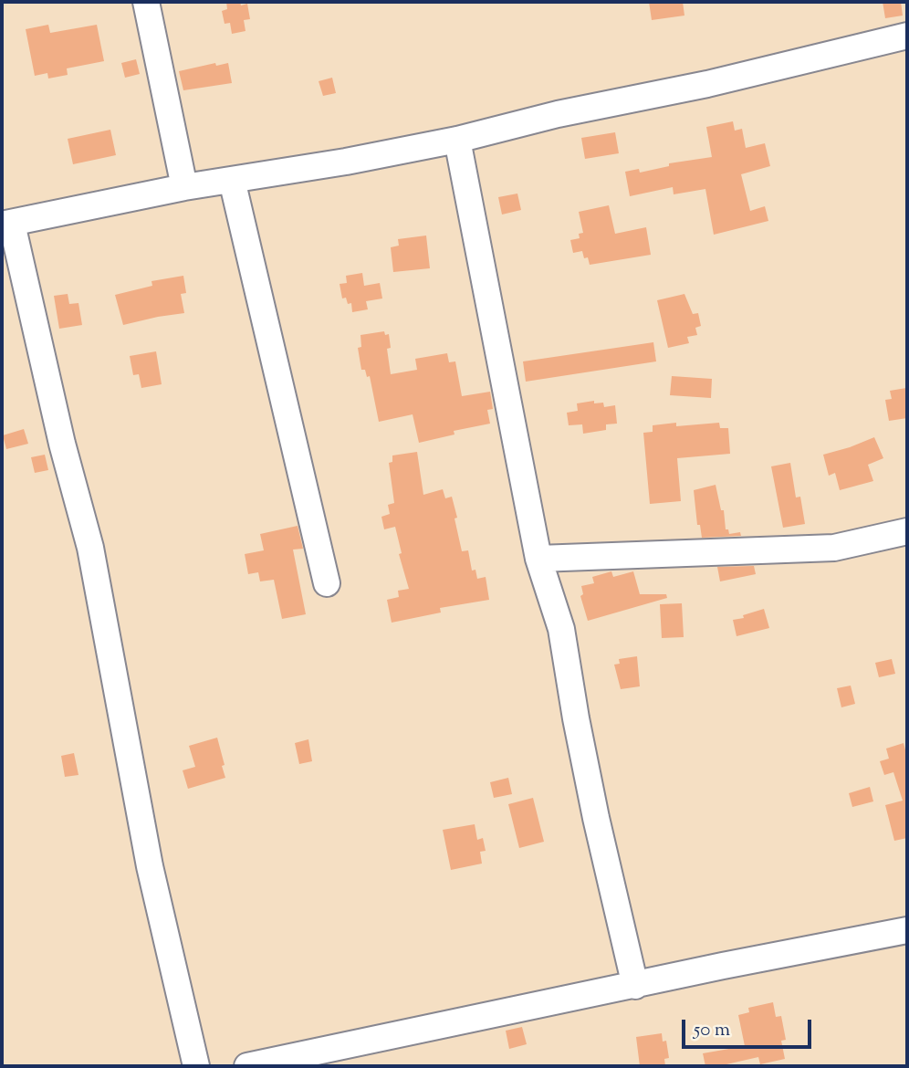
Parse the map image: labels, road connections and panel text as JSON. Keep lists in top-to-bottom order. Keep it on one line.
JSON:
{"scale_bar":"50 m"}
